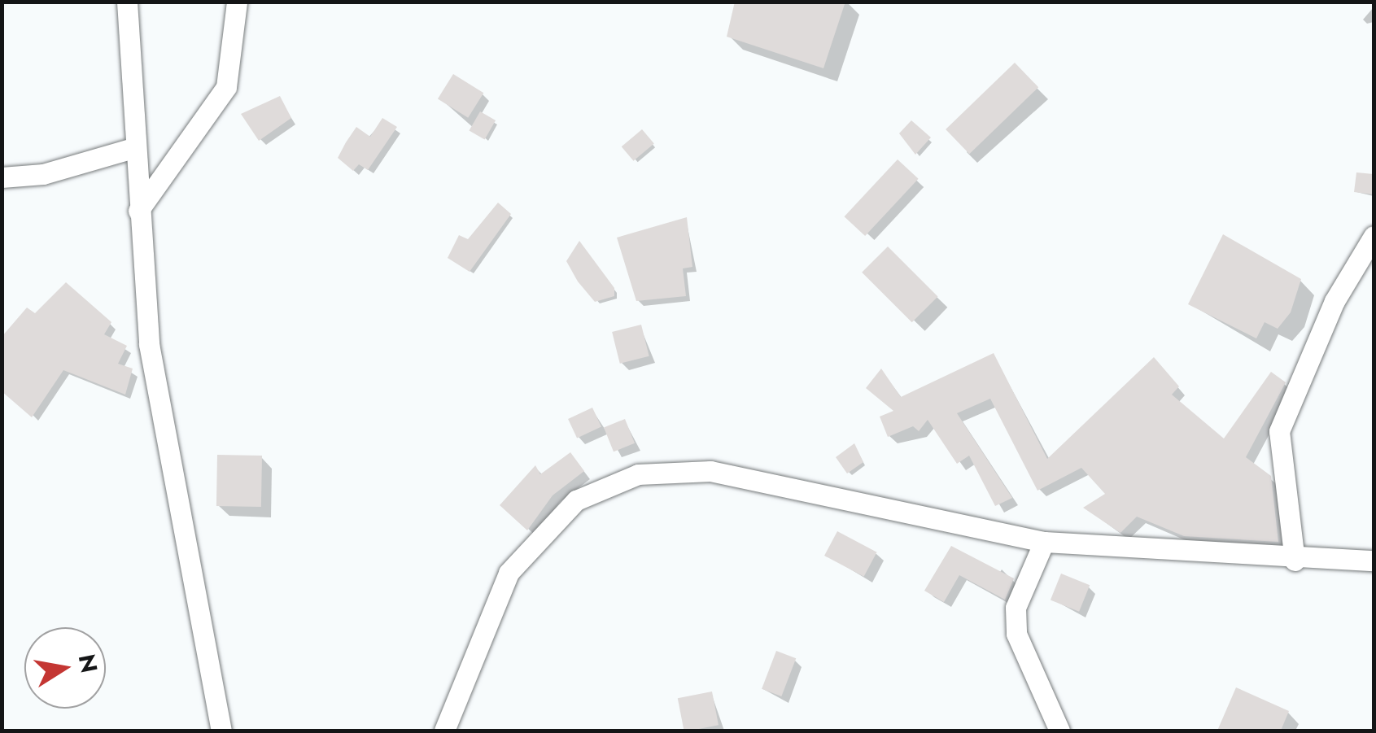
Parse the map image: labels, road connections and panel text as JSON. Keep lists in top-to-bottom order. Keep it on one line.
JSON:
{"north":"right"}
